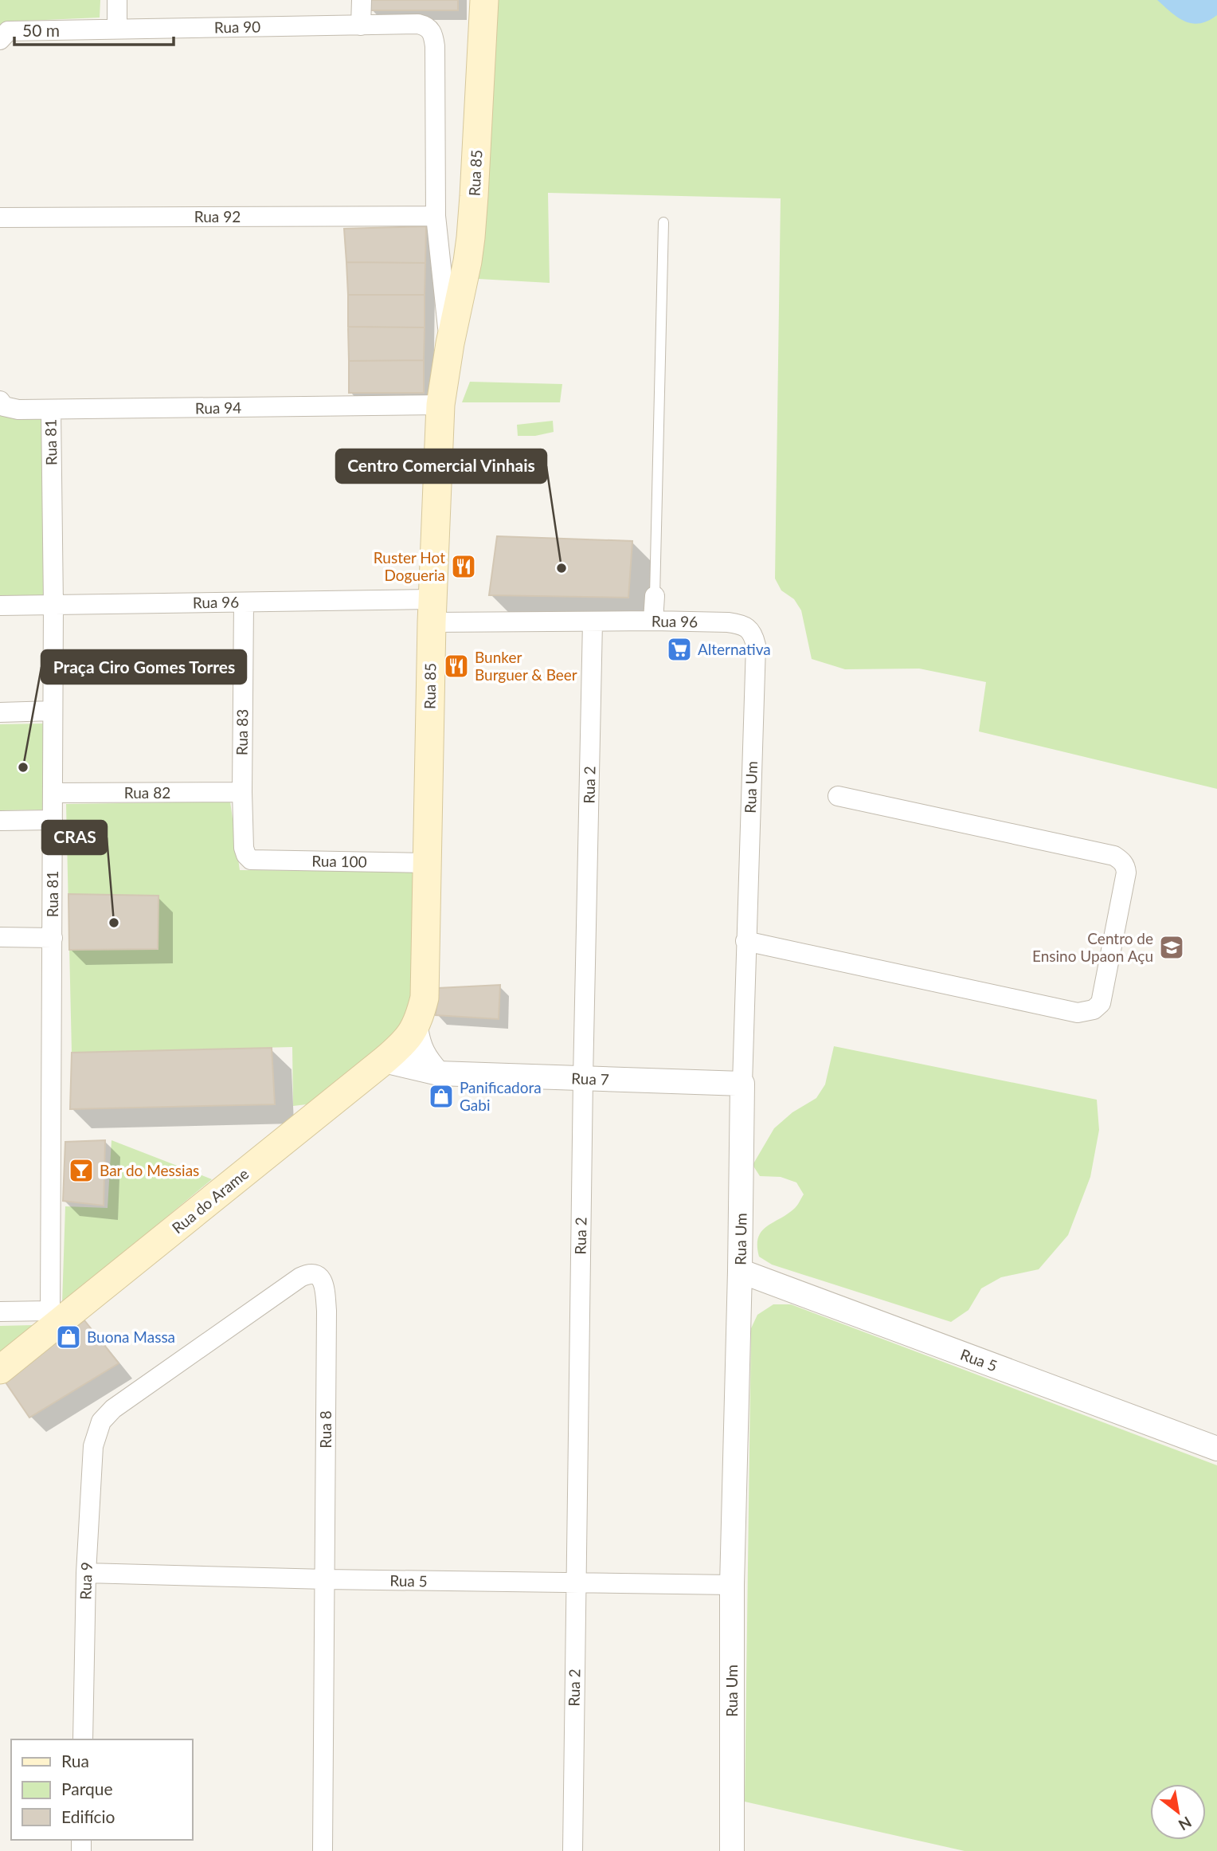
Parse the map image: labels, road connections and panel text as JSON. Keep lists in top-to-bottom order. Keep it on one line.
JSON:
{"streets":{"main road":["Rua 85","Rua do Arame"],"street":["Rua 90","Rua 92","Rua 94","Rua 81","Rua 96","Rua 83","Rua 2","Rua Um","Rua 82","Rua 100","Rua 7","Rua 5","Rua 8","Rua 9"]},"crossings":[["Rua 90","Rua 85"],["Rua 85","Rua 92"],["Rua 85","Rua 94"],["Rua 85","Rua 96"],["Rua 85","Rua 100"],["Rua 85","Rua do Arame"],["Rua 94","Rua 81"],["Rua 81","Rua 96"],["Rua 81","Rua 82"],["Rua 81","Rua do Arame"],["Rua 96","Rua 83"],["Rua 96","Rua 2"],["Rua 96","Rua Um"],["Rua 83","Rua 82"],["Rua 83","Rua 100"],["Rua 2","Rua 7"],["Rua 2","Rua 5"],["Rua Um","Rua 7"],["Rua Um","Rua 5"],["Rua 7","Rua do Arame"],["Rua 5","Rua 8"],["Rua 5","Rua 9"],["Rua 8","Rua 9"]],"places":{"restaurant":["Ruster Hot Dogueria","Bunker Burguer & Beer"],"other":["Centro Comercial Vinhais","Praça Ciro Gomes Torres","CRAS"],"supermarket":["Alternativa"],"school or university":["Centro de Ensino Upaon Açu"],"shop":["Panificadora Gabi","Buona Massa"],"bar":["Bar do Messias"]},"legend":["Rua","Parque","Edifício"],"scale_bar":"50 m","north":"bottom right"}
